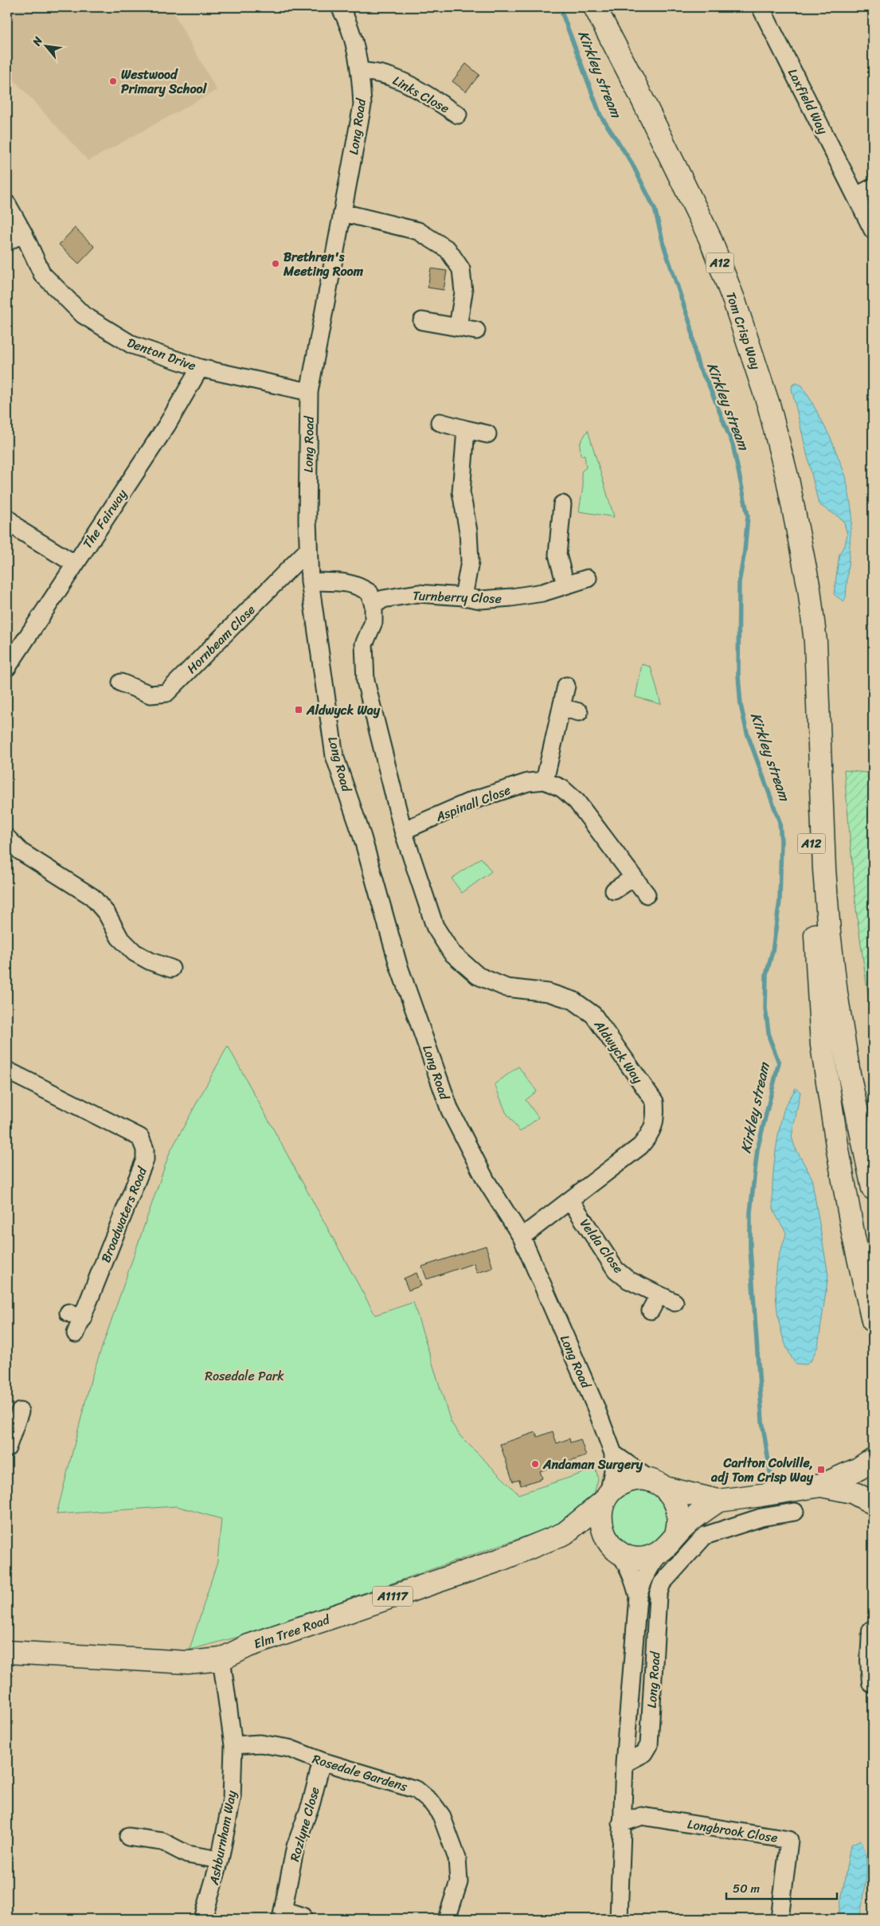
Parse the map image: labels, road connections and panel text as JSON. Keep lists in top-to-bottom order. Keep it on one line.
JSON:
{"streets":{"highway":["A12","Tom Crisp Way","A1117","Elm Tree Road"],"street":["Links Close","Laxfield Way","Long Road","Denton Drive","The Fairway","Turnberry Close","Hornbeam Close","Aspinall Close","Aldwyck Way","Broadwaters Road","Velda Close","Rosedale Gardens","Rozlyne Close","Longbrook Close","Ashburnham Way"]},"crossings":[["Links Close","Long Road"],["Long Road","Denton Drive"],["Long Road","Hornbeam Close"],["Long Road","Aldwyck Way"],["Long Road","Elm Tree Road"],["Long Road","Longbrook Close"],["A12","Tom Crisp Way"],["Denton Drive","The Fairway"],["Turnberry Close","Aldwyck Way"],["Aspinall Close","Aldwyck Way"],["Aldwyck Way","Velda Close"],["Elm Tree Road","Ashburnham Way"],["Rosedale Gardens","Rozlyne Close"],["Rosedale Gardens","Ashburnham Way"]],"water":["Kirkley stream"],"parks":["Rosedale Park"],"places":{"other":["Westwood Primary School","Brethren's Meeting Room","Andaman Surgery"],"transit":["Aldwyck Way","Carlton Colville, adj Tom Crisp Way"]},"scale_bar":"50 m","north":"top left"}
